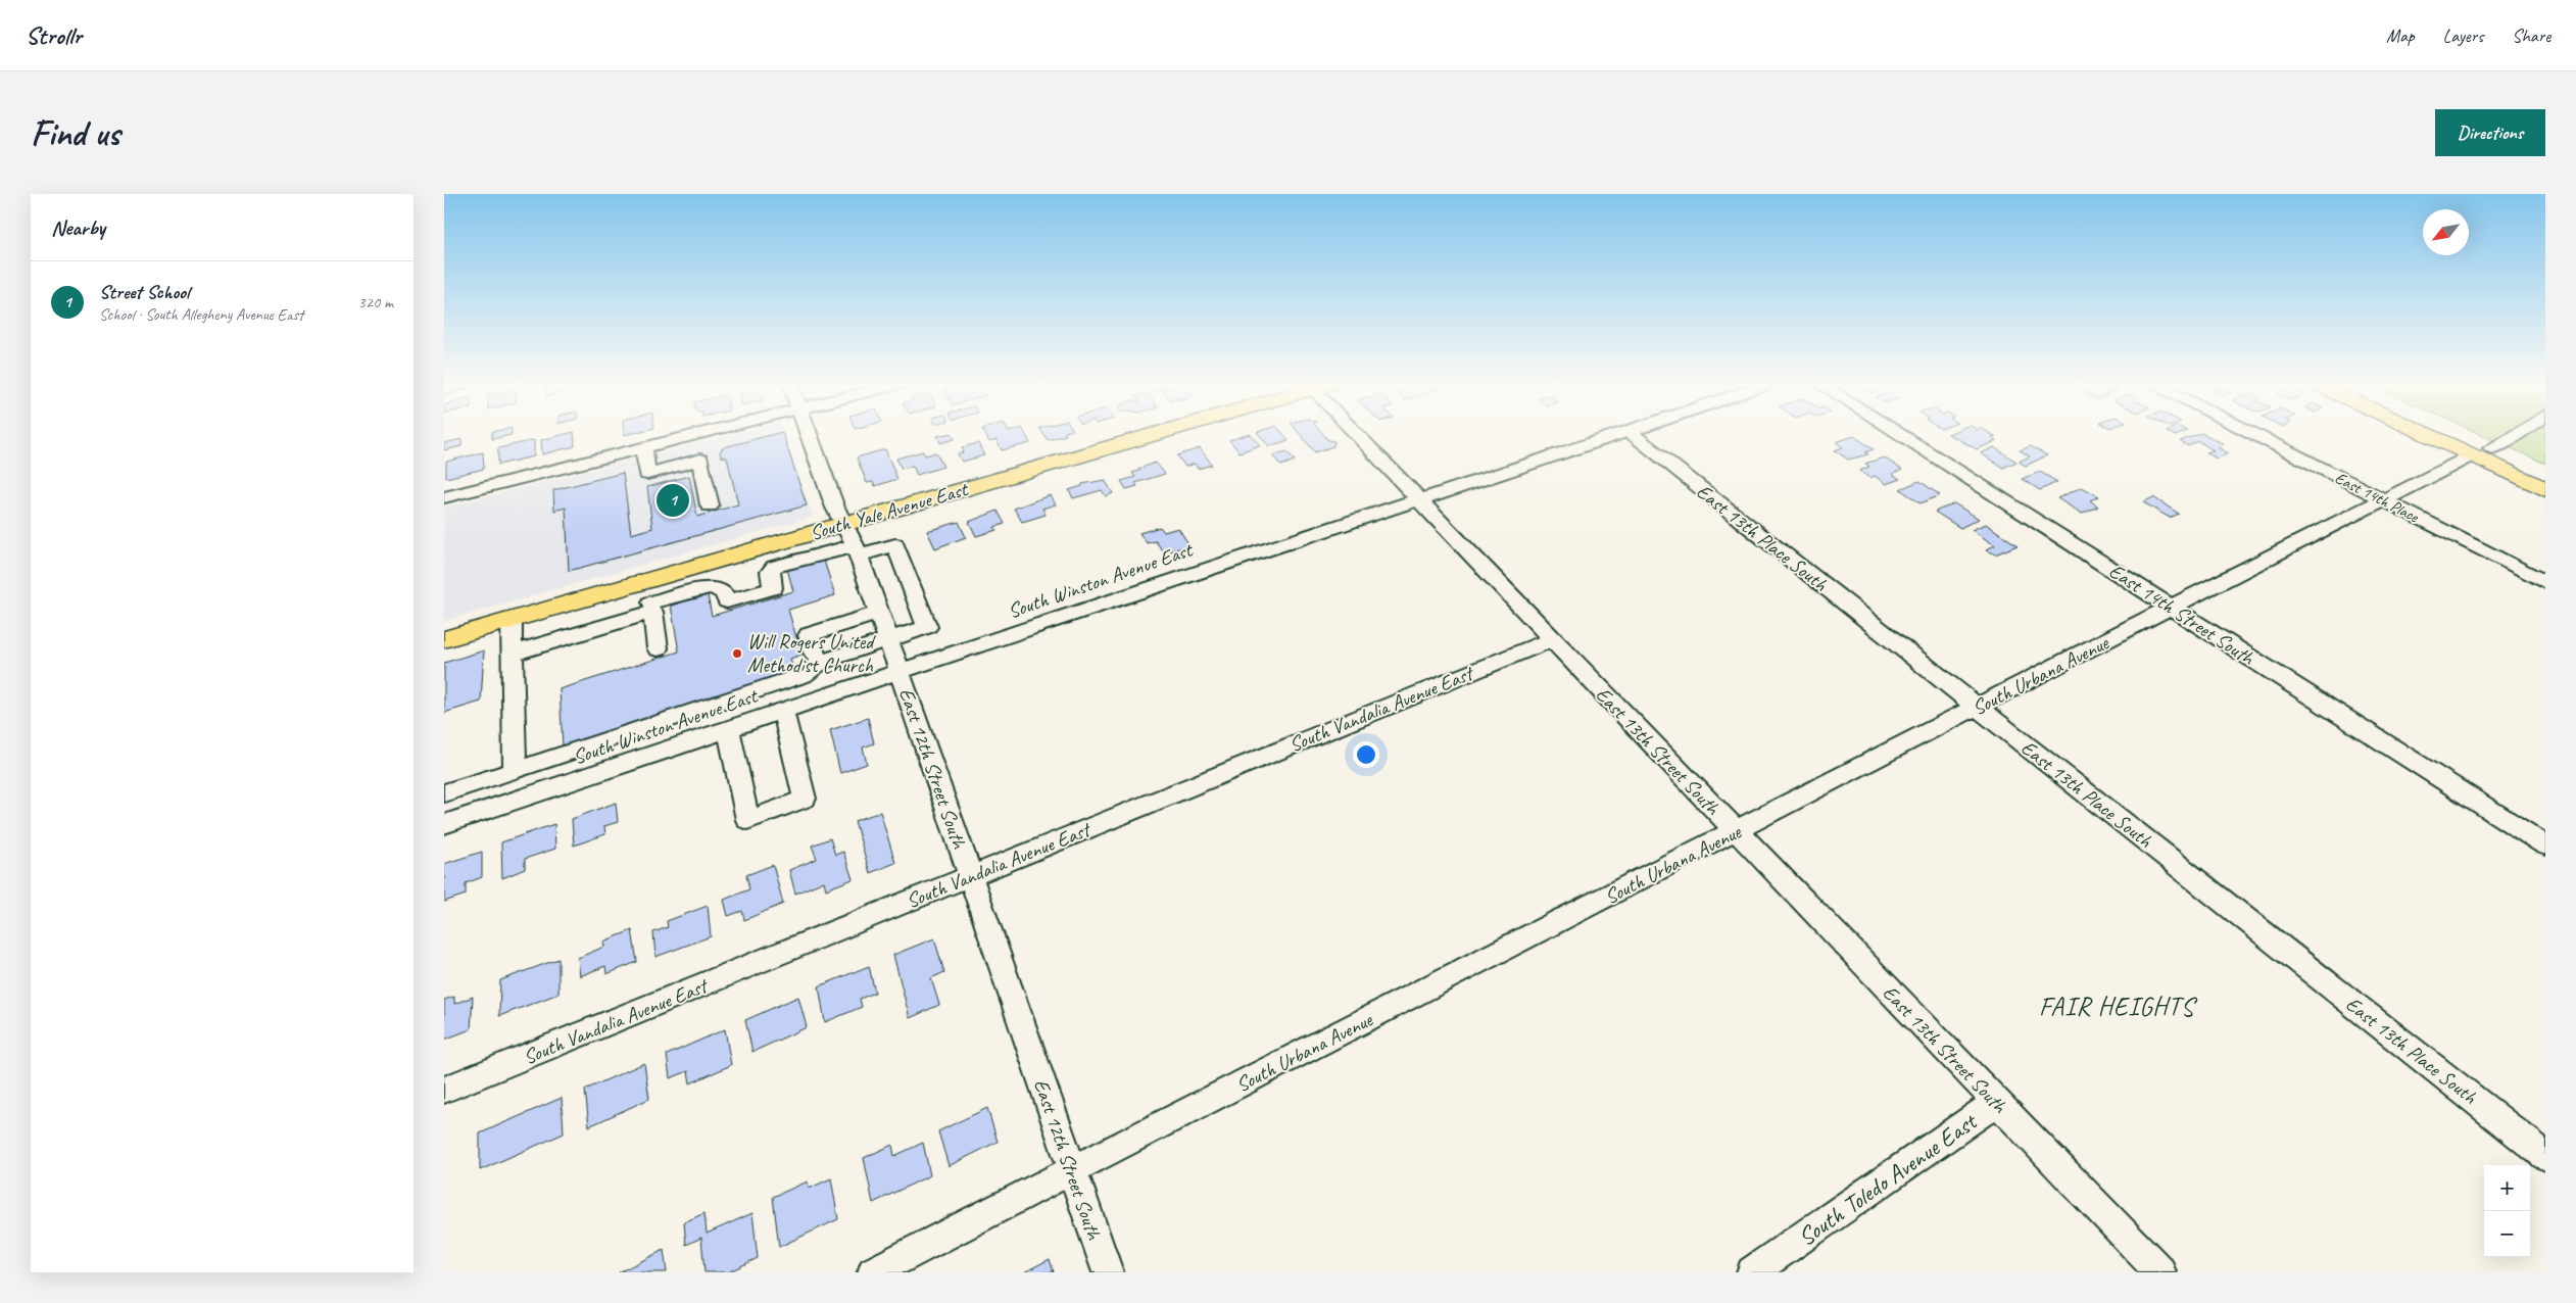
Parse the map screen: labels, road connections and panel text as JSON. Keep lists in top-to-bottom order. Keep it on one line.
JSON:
{"streets":{"main road":["South Yale Avenue East"],"street":["East 14th Place","East 13th Place South","South Winston Avenue East","East 14th Street South","South Urbana Avenue","South Vandalia Avenue East","East 13th Street South","East 12th Street South","South Toledo Avenue East"]},"crossings":[["East 14th Place","South Urbana Avenue"],["South Yale Avenue East","East 12th Street South"],["East 13th Place South","South Urbana Avenue"],["South Winston Avenue East","East 13th Street South"],["South Winston Avenue East","East 12th Street South"],["East 14th Street South","South Urbana Avenue"],["South Urbana Avenue","East 13th Street South"],["South Urbana Avenue","East 12th Street South"],["South Vandalia Avenue East","East 13th Street South"],["South Vandalia Avenue East","East 12th Street South"],["East 13th Street South","South Toledo Avenue East"]],"districts":["FAIR HEIGHTS"],"places":["Will Rogers United Methodist Church"],"north":"bottom left","page":{"header":"Strollr","nav":["Map","Layers","Share"],"buttons":"Directions","title":"Find us","heading":"Nearby","list":[{"mark":"1","name":"Street School","note":"School · South Allegheny Avenue East","value":"320 m"}],"pins":"1","map_buttons":["+","−"]}}
